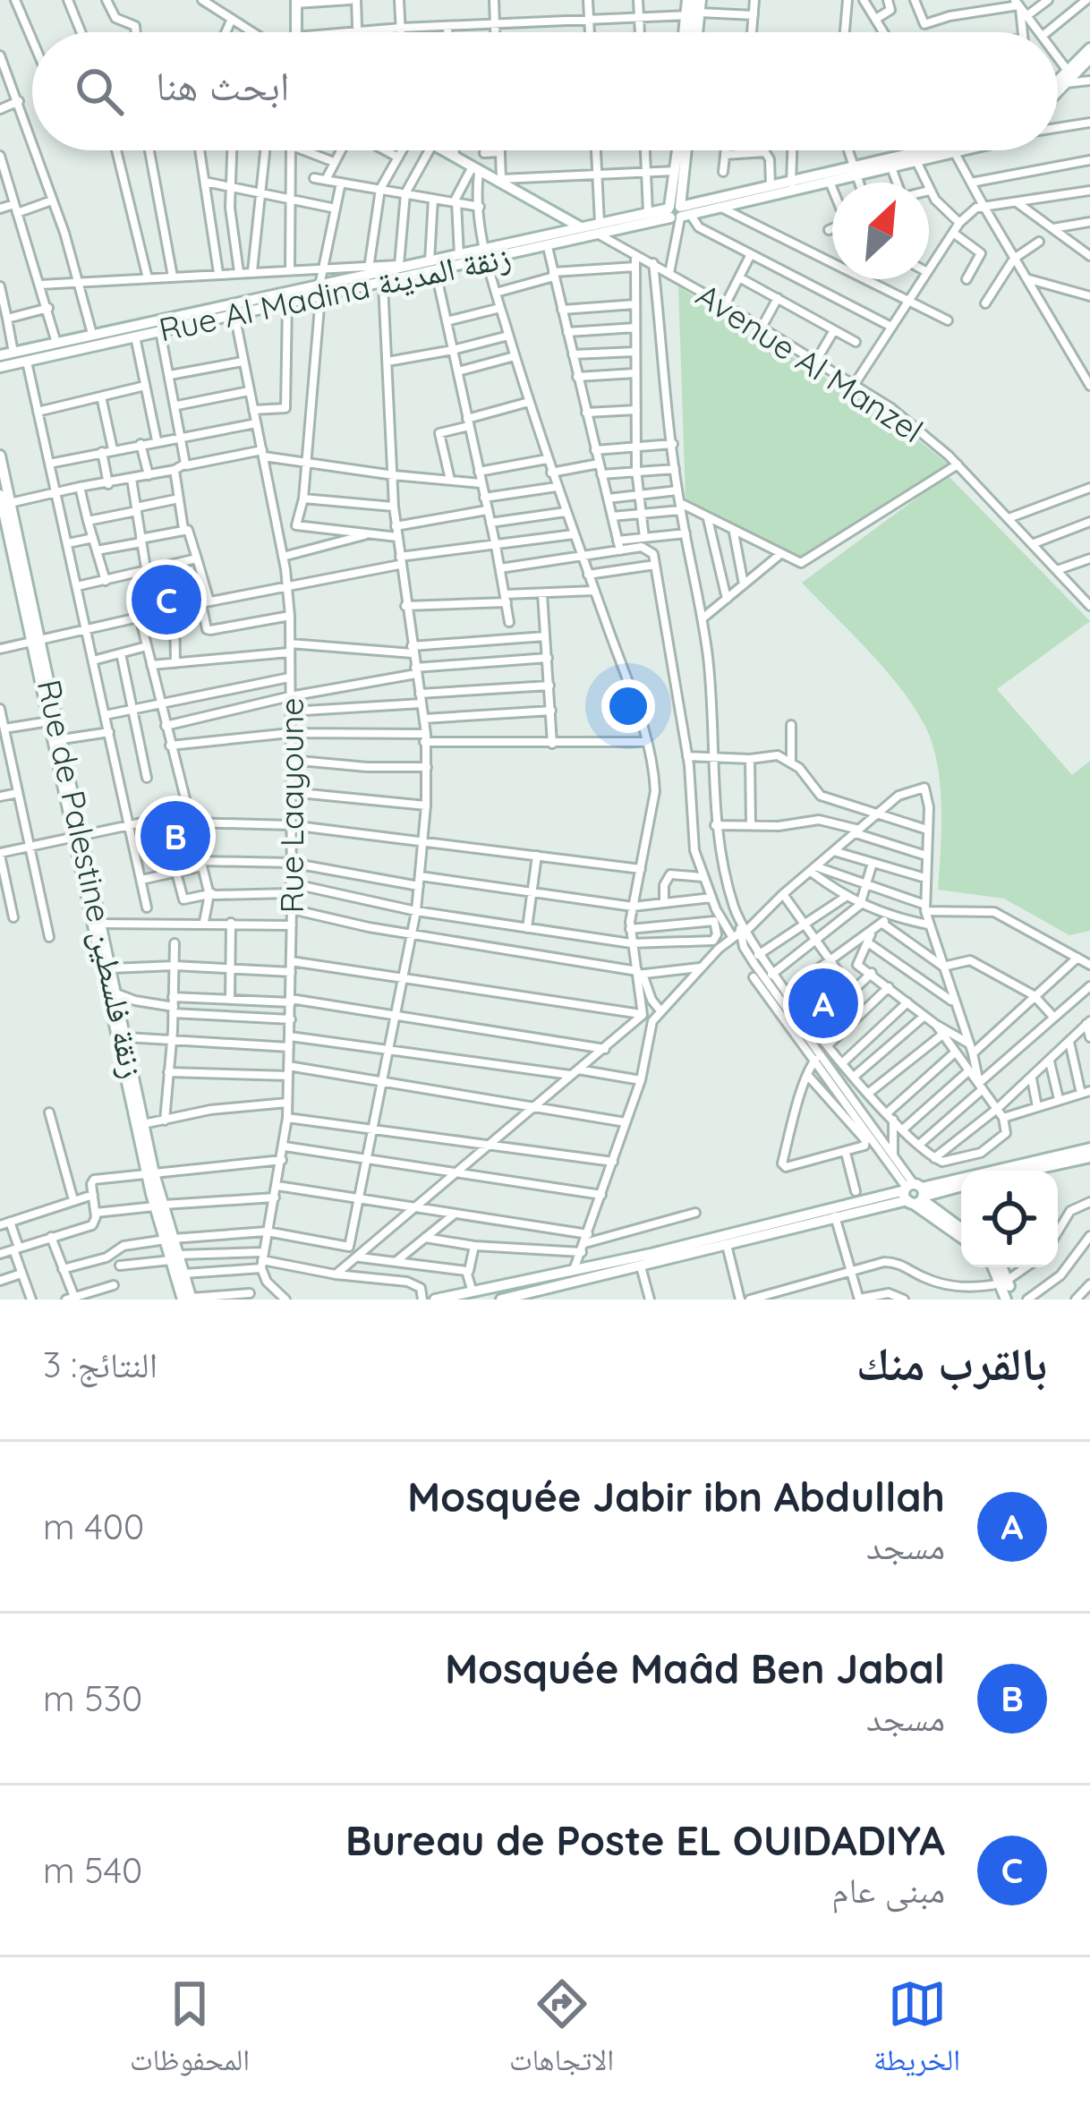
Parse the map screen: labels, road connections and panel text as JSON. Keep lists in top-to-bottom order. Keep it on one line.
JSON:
{"streets":{"main road":["Rue Al Madina زنقة المدينة","Rue de Palestine زنقة فلسطين"],"street":["Avenue Al Manzel","Rue Laayoune"]},"crossings":[["Rue Al Madina زنقة المدينة","Avenue Al Manzel"],["Rue Al Madina زنقة المدينة","Rue Laayoune"]],"north":"top right","page":{"search":"ابحث هنا","pins":["C","B","A"],"heading":["بالقرب منك","النتائج: 3"],"list":[{"mark":"A","name":"Mosquée Jabir ibn Abdullah","note":"مسجد","value":"400 m"},{"mark":"B","name":"Mosquée Maâd Ben Jabal","note":"مسجد","value":"530 m"},{"mark":"C","name":"Bureau de Poste EL OUIDADIYA","note":"مبنى عام","value":"540 m"}],"nav":["الخريطة","الاتجاهات","المحفوظات"]}}
